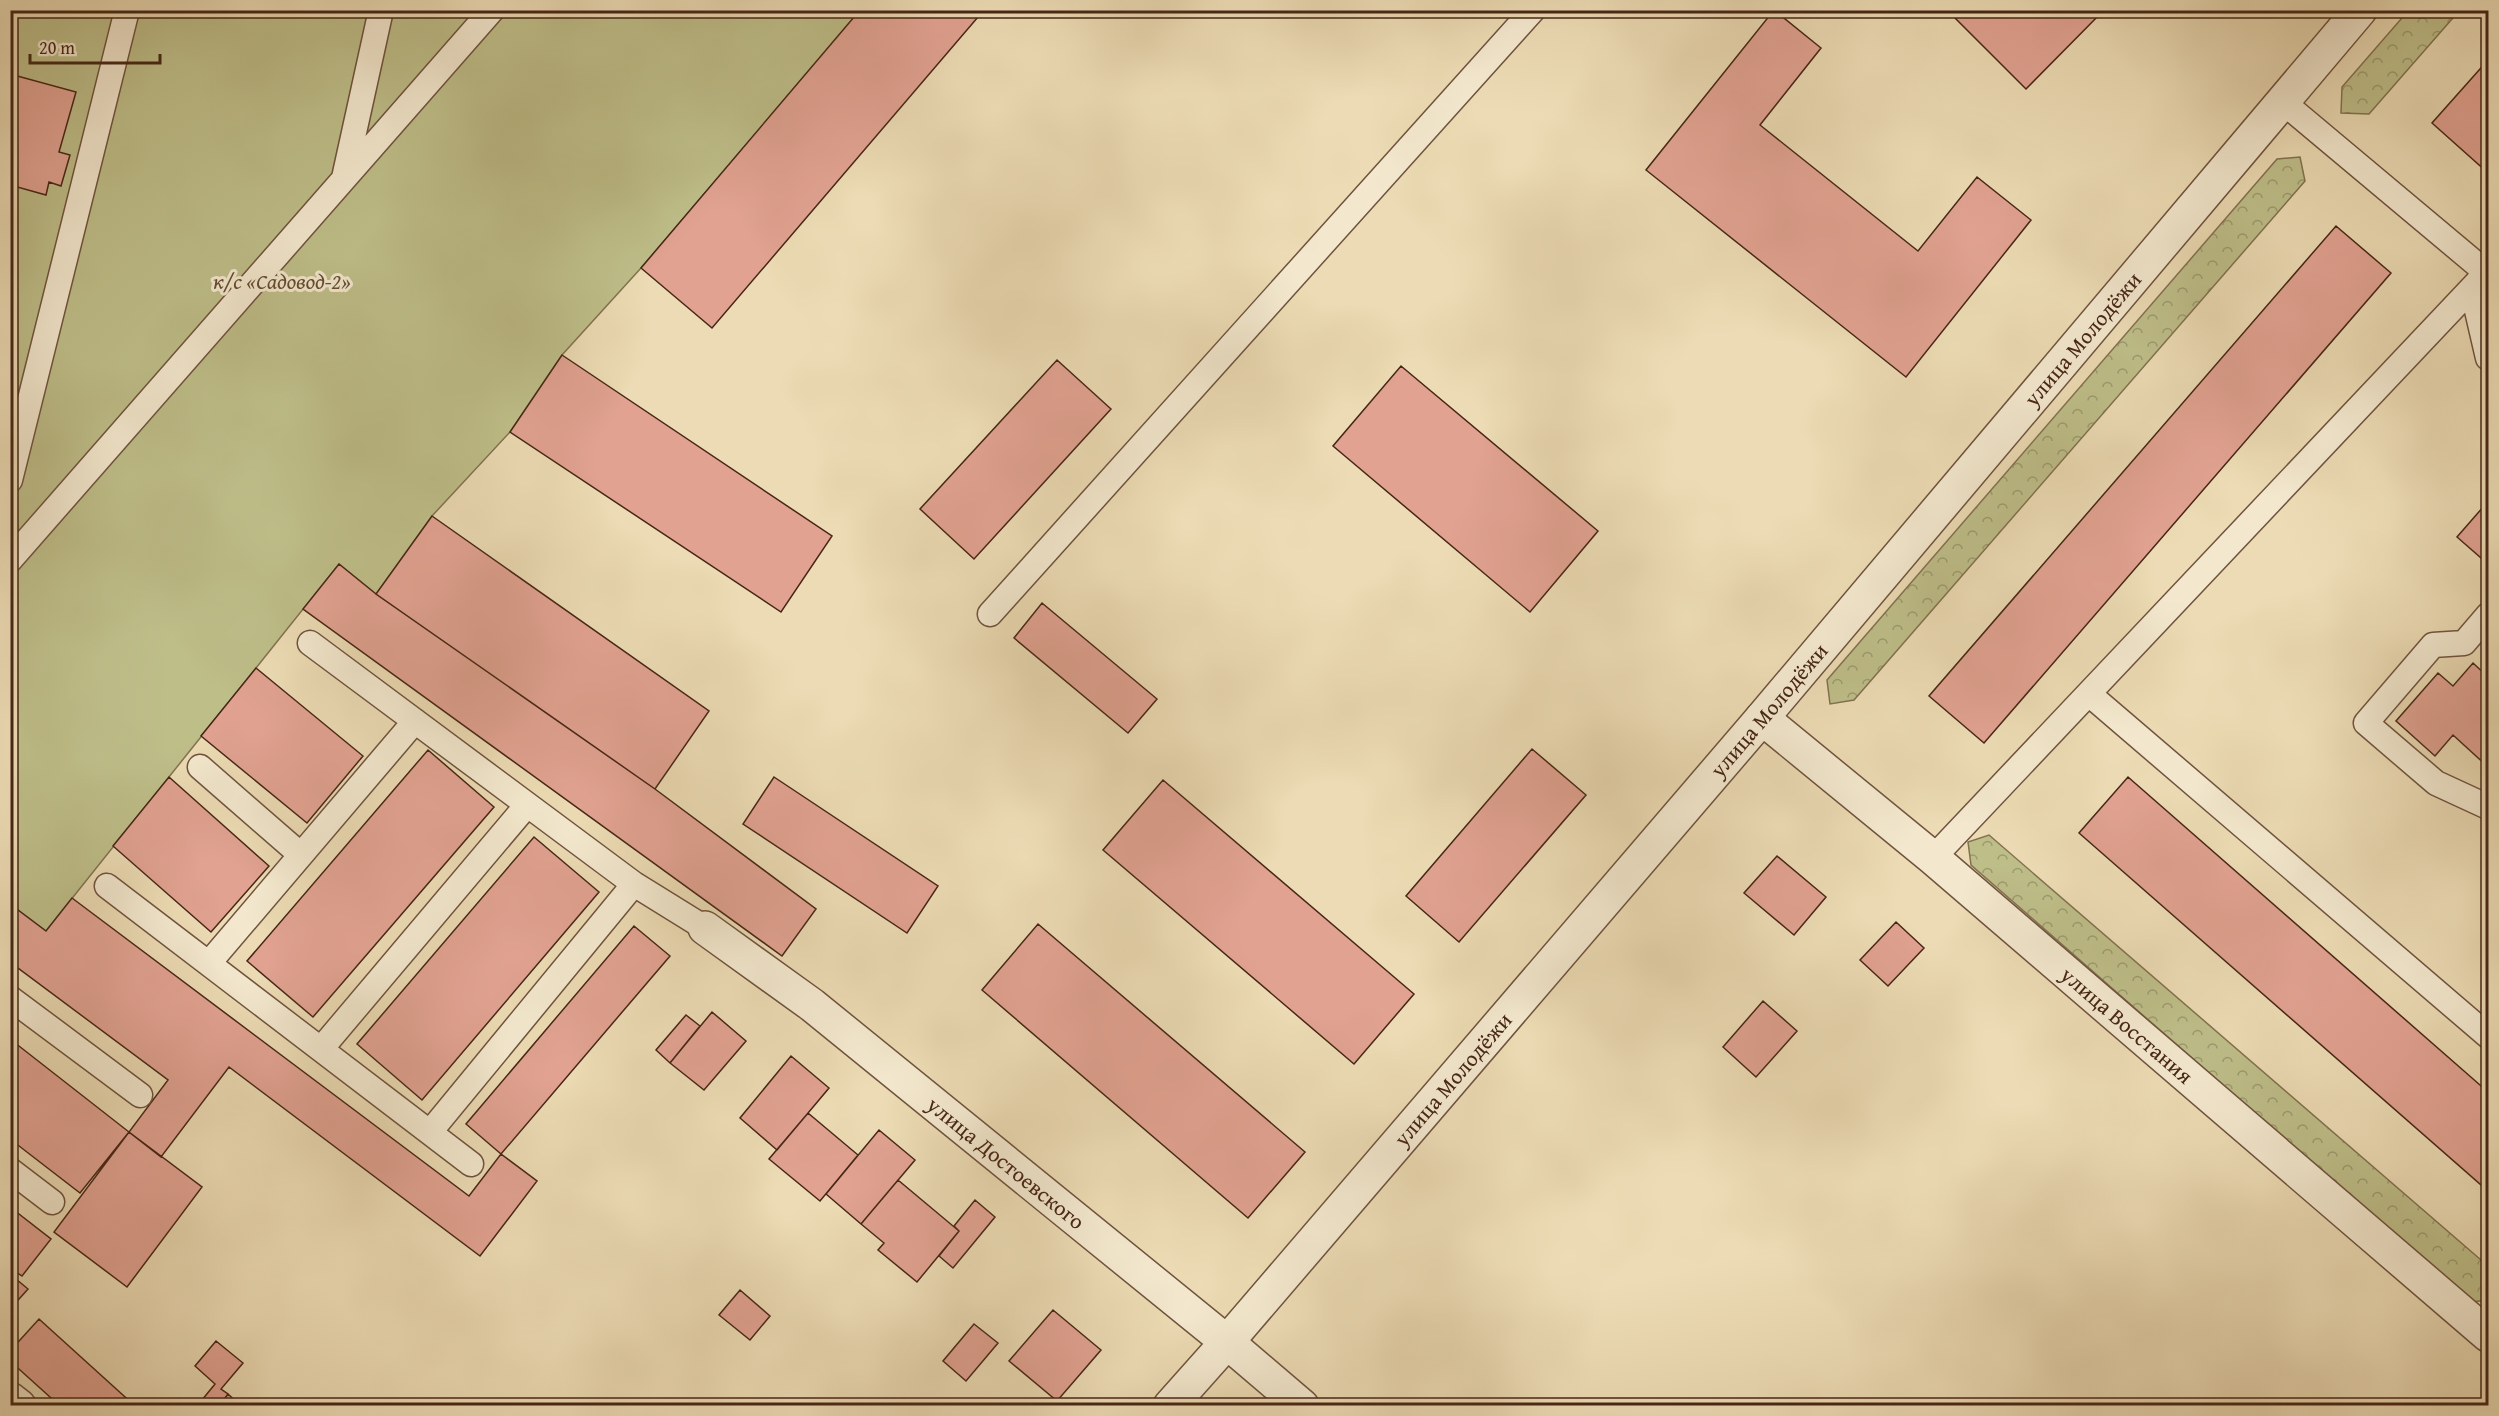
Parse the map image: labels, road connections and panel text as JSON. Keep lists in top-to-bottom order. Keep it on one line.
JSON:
{"streets":{"street":["улица Молодёжи","улица Восстания","улица Достоевского"]},"crossings":[["улица Молодёжи","улица Восстания"],["улица Молодёжи","улица Достоевского"]],"parks":["к/с «Садовод-2»"],"scale_bar":"20 m"}
